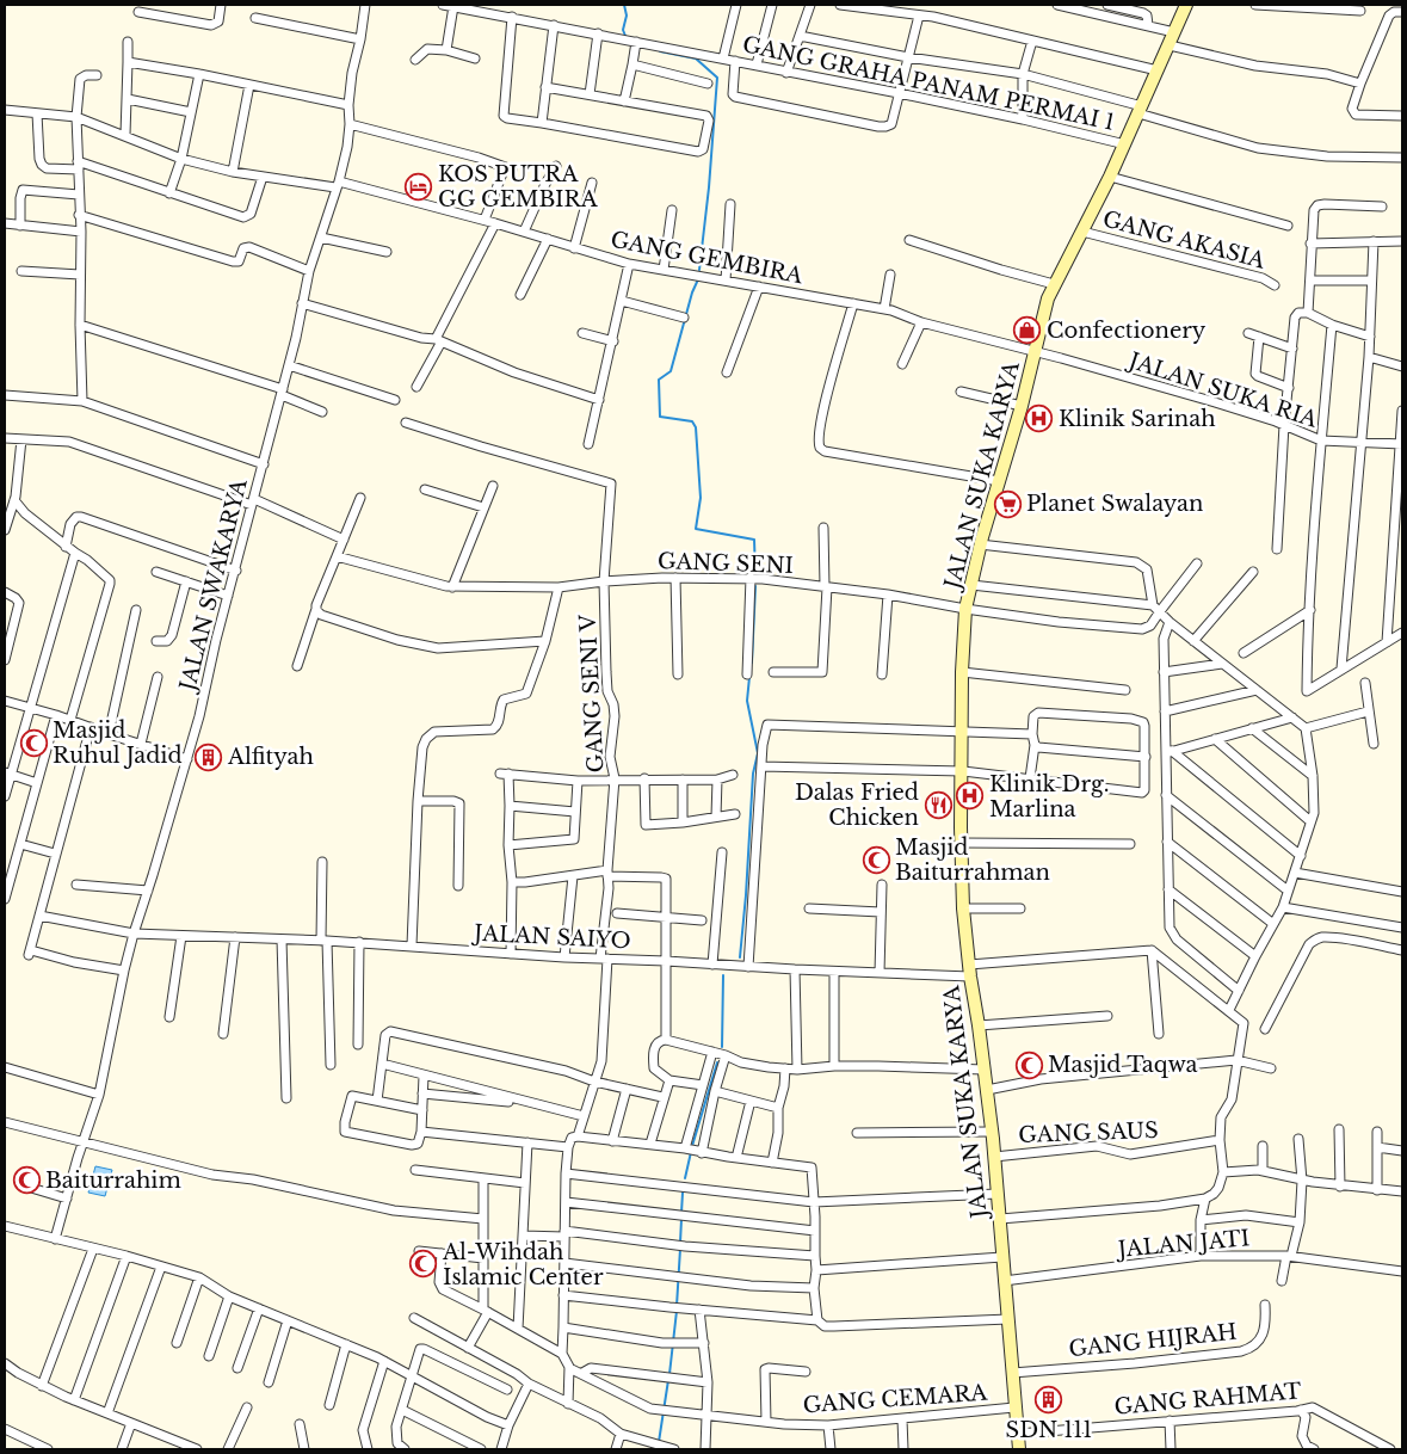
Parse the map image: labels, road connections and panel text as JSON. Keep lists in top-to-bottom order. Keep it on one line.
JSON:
{"streets":{"main road":["JALAN SUKA KARYA"],"street":["GANG GRAHA PANAM PERMAI 1","GANG AKASIA","GANG GEMBIRA","JALAN SUKA RIA","GANG SENI","JALAN SWAKARYA","GANG SENI V","JALAN SAIYO","GANG SAUS","JALAN JATI","GANG HIJRAH","GANG CEMARA","GANG RAHMAT"]},"crossings":[["GANG GRAHA PANAM PERMAI 1","JALAN SUKA KARYA"],["GANG AKASIA","JALAN SUKA KARYA"],["GANG GEMBIRA","JALAN SUKA RIA"],["GANG GEMBIRA","JALAN SUKA KARYA"],["GANG GEMBIRA","JALAN SWAKARYA"],["JALAN SUKA RIA","JALAN SUKA KARYA"],["JALAN SUKA KARYA","GANG SENI"],["JALAN SUKA KARYA","JALAN SAIYO"],["JALAN SUKA KARYA","GANG SAUS"],["JALAN SUKA KARYA","JALAN JATI"],["JALAN SUKA KARYA","GANG HIJRAH"],["JALAN SUKA KARYA","GANG CEMARA"],["JALAN SUKA KARYA","GANG RAHMAT"],["GANG SENI","GANG SENI V"],["JALAN SWAKARYA","JALAN SAIYO"],["GANG SENI V","JALAN SAIYO"]],"places":{"hotel":["KOS PUTRA GG GEMBIRA"],"shop":["Confectionery"],"hospital":["Klinik Sarinah","Klinik Drg. Marlina"],"supermarket":["Planet Swalayan"],"mosque":["Masjid Ruhul Jadid","Masjid Baiturrahman","Masjid Taqwa","Baiturrahim","Al-Wihdah Islamic Center"],"building":["Alfityah","SDN 111"],"restaurant":["Dalas Fried Chicken"]}}
